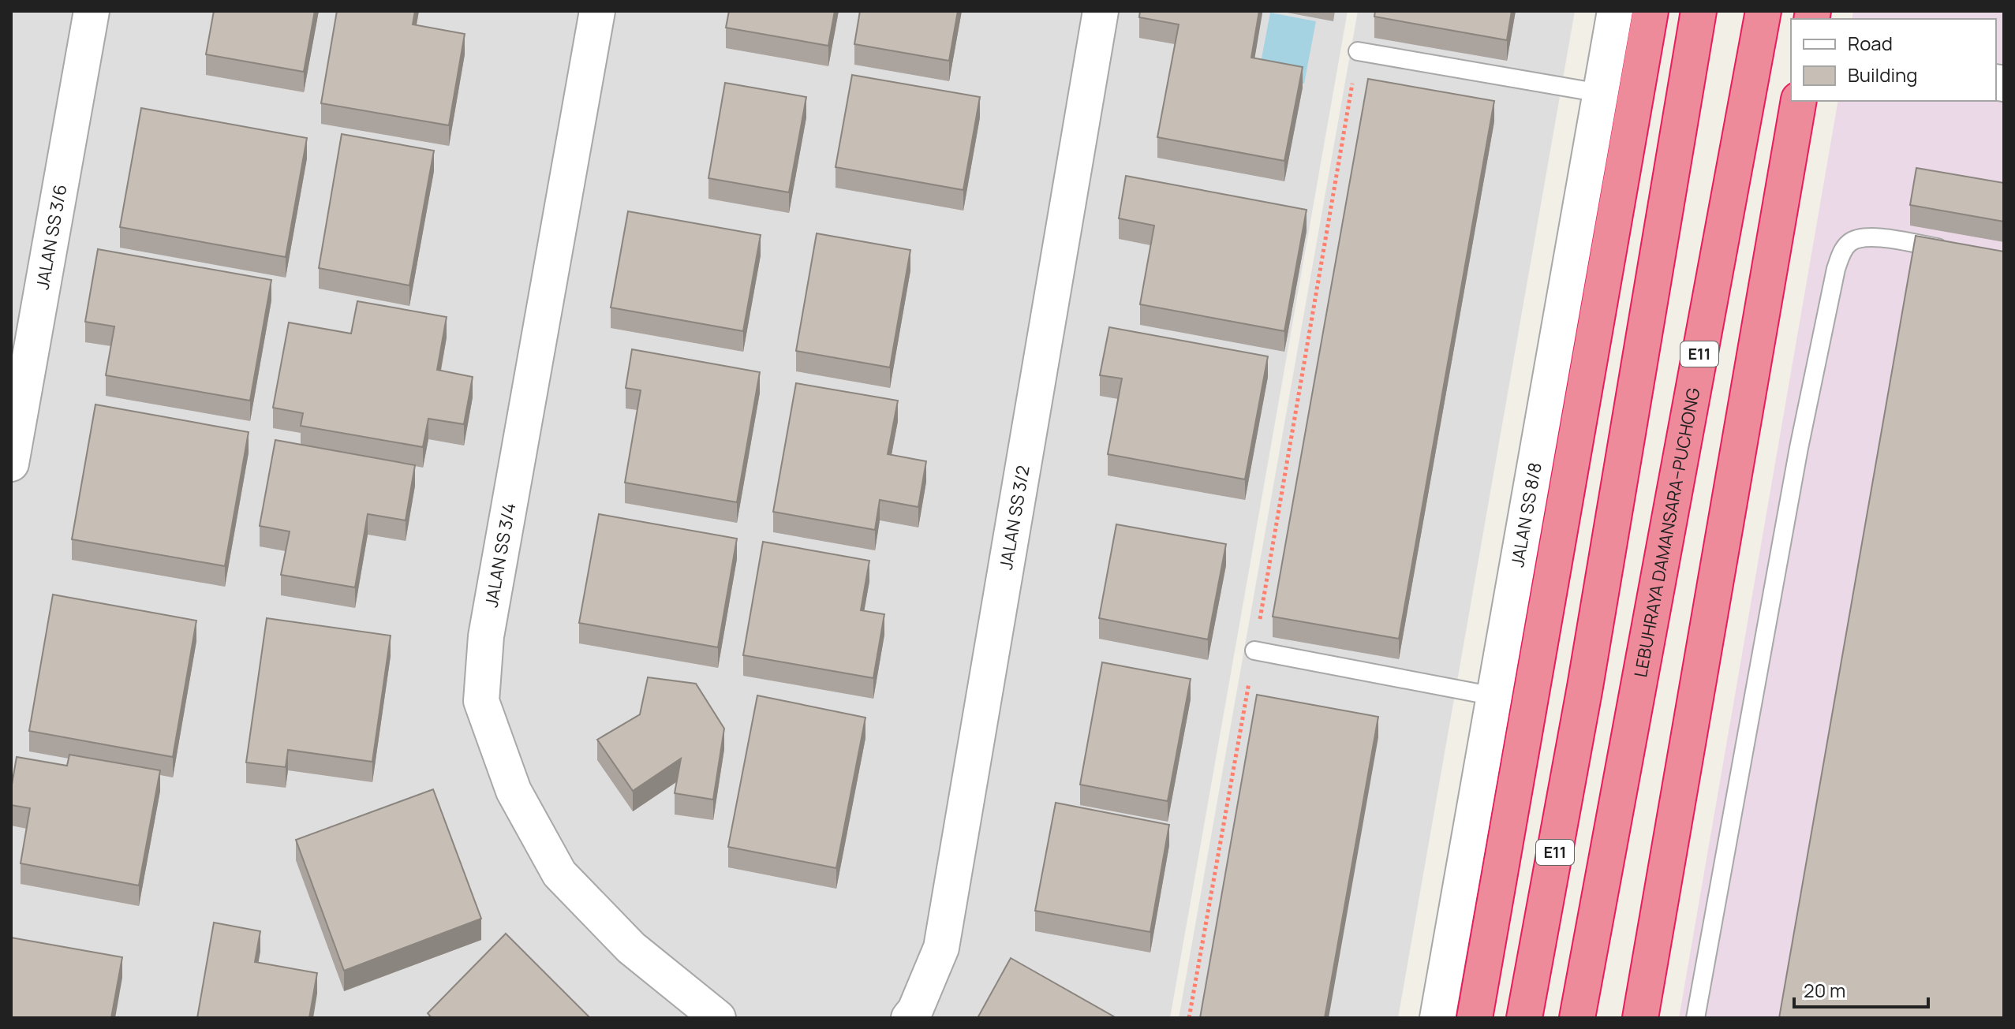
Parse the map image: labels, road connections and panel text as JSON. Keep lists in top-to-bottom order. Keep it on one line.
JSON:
{"streets":{"highway":["E11","LEBUHRAYA DAMANSARA–PUCHONG"],"street":["JALAN SS 3/6","JALAN SS 8/8","JALAN SS 3/2","JALAN SS 3/4"]},"legend":["Road","Building"],"scale_bar":"20 m"}
